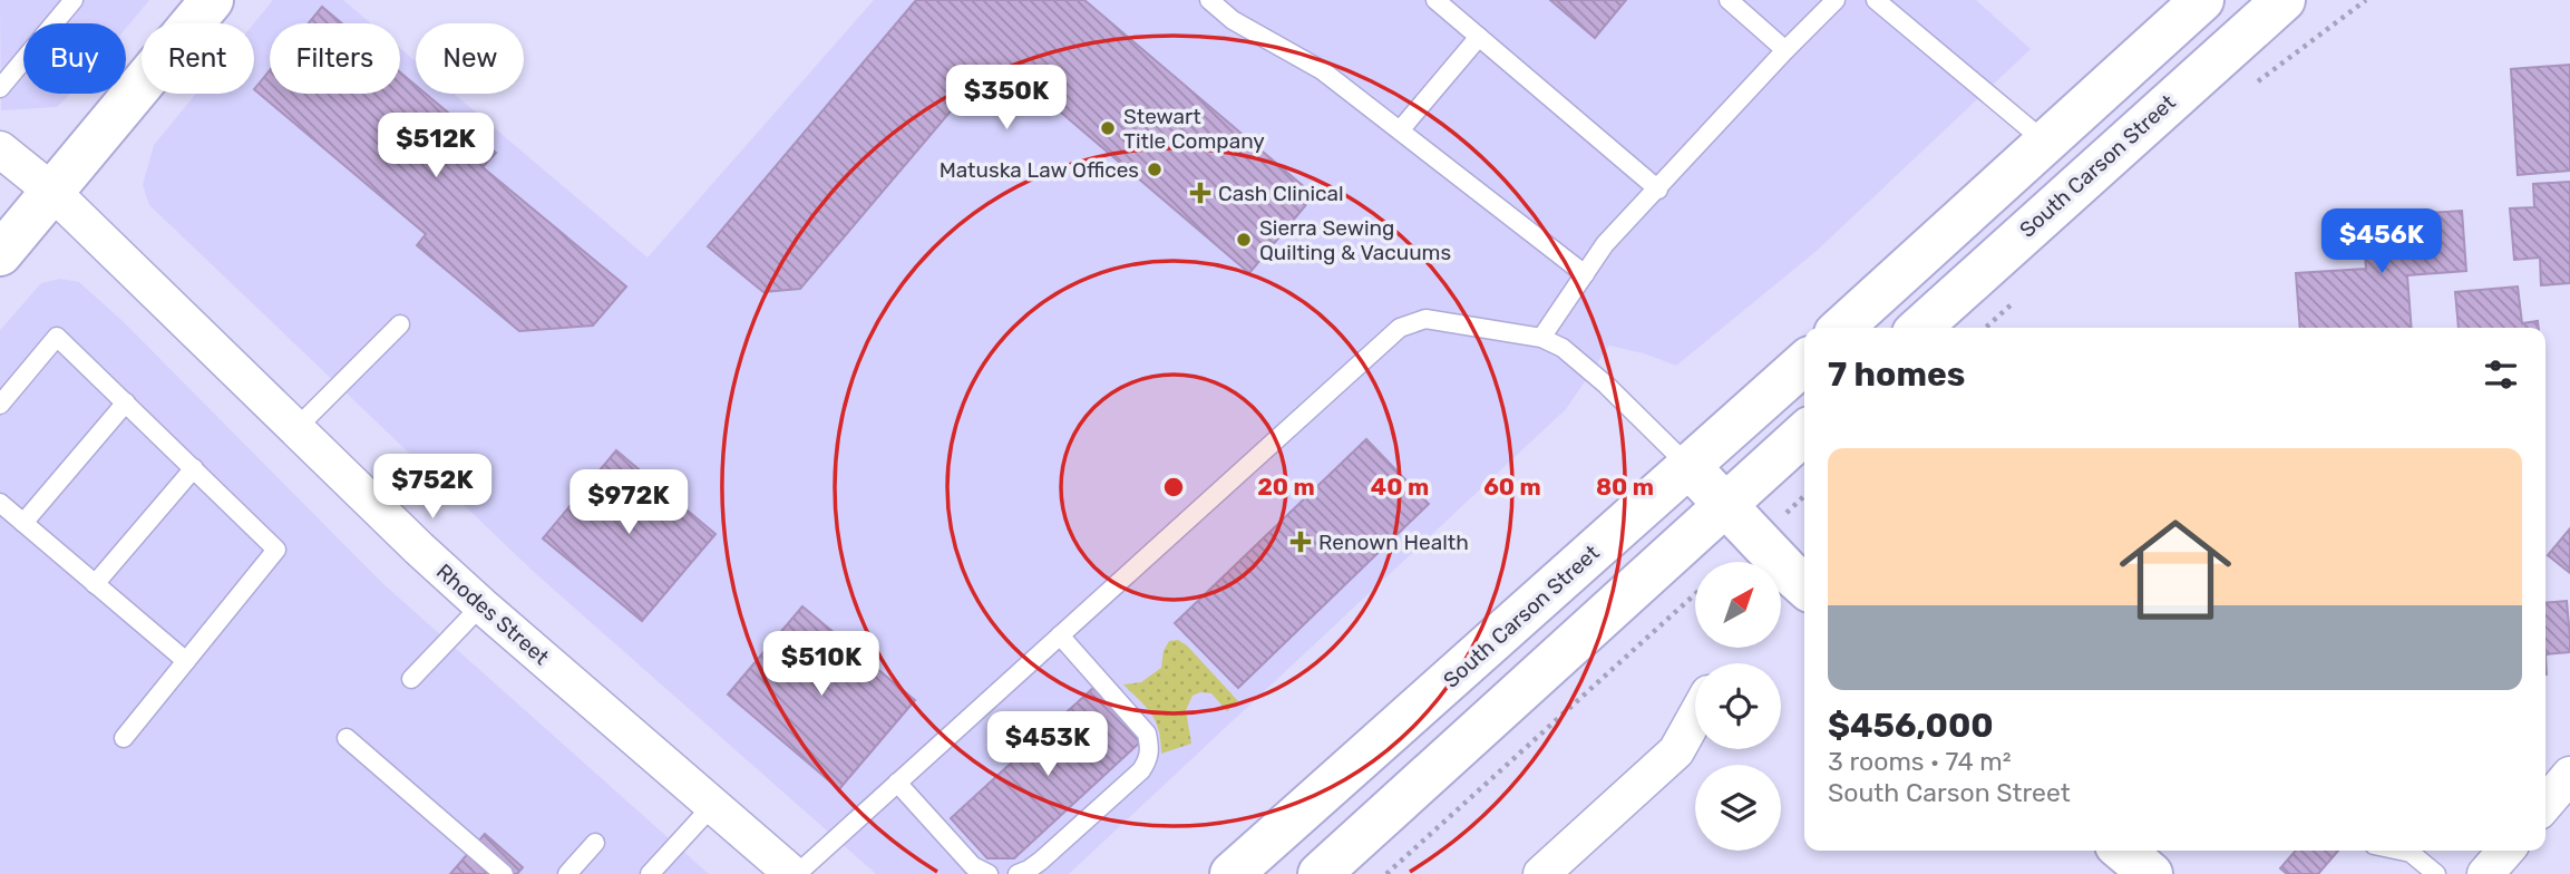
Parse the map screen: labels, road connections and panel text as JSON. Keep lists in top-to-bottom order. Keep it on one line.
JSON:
{"streets":{"main road":["South Carson Street"],"street":["Rhodes Street"]},"places":{"other":["Stewart Title Company","Matuska Law Offices","Sierra Sewing Quilting & Vacuums"],"health":["Cash Clinical","Renown Health"]},"north":"top right","page":{"chip":["Buy","Rent","Filters","New"],"price":["$350K","$512K","$456K","$752K","$972K","$510K","$453K"],"heading":"7 homes","list":[{"name":"$456,000","note":"3 rooms · 74 m² · South Carson Street"}]},"rings":["20 m","40 m","60 m","80 m"]}
